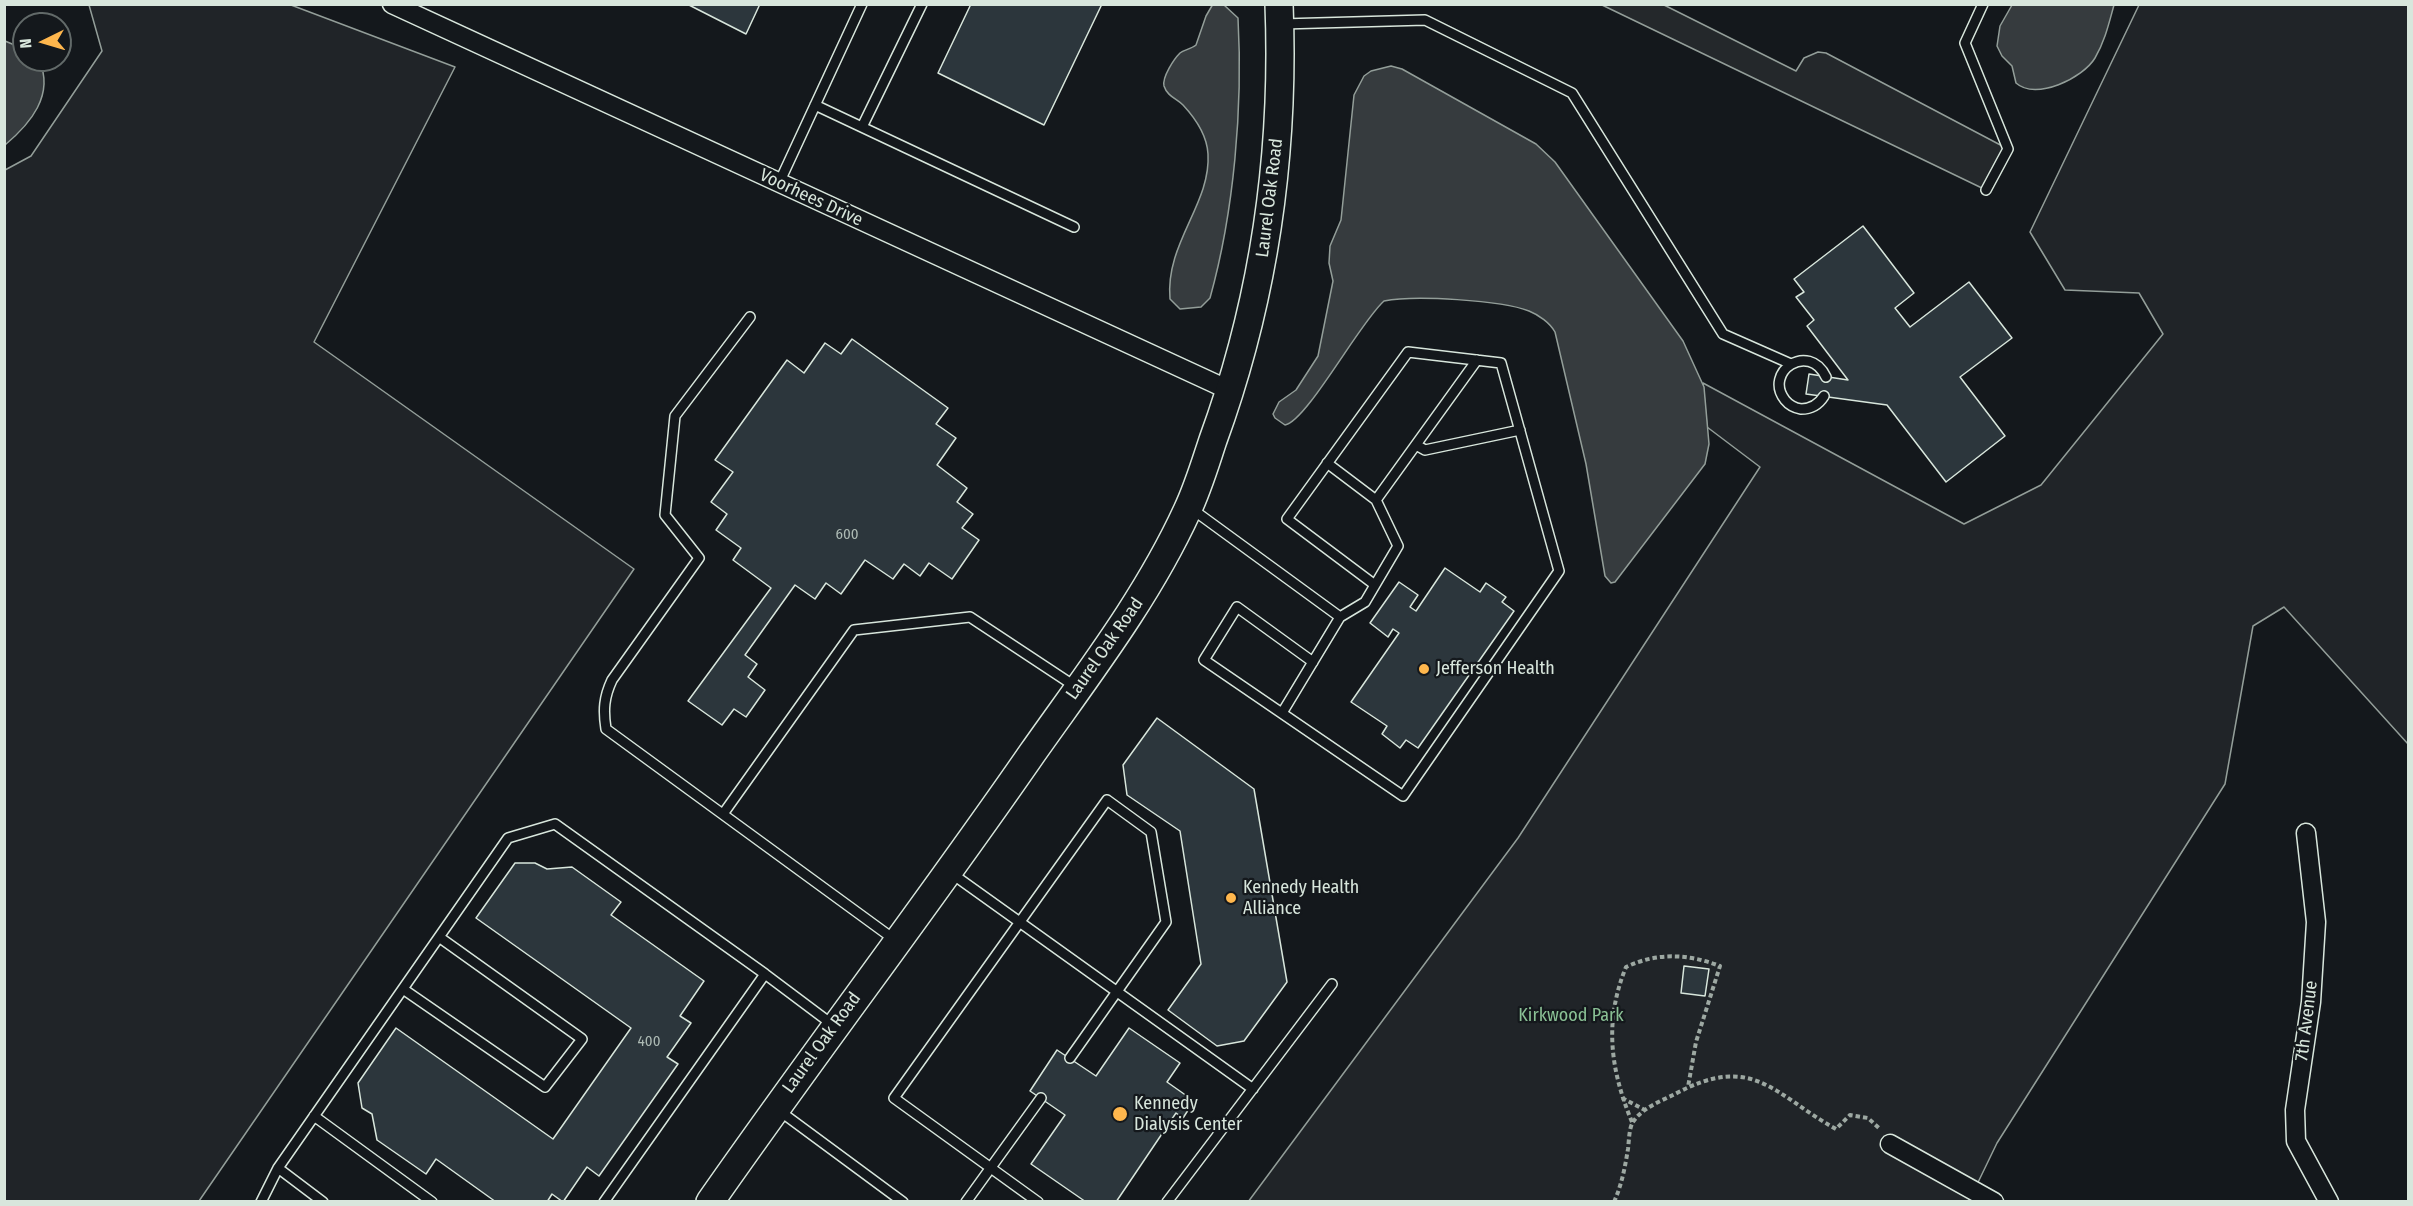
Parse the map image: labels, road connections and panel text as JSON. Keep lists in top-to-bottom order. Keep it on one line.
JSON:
{"streets":{"street":["Voorhees Drive","Laurel Oak Road","7th Avenue"]},"crossings":[["Voorhees Drive","Laurel Oak Road"]],"parks":["Kirkwood Park"],"places":["Jefferson Health","Kennedy Health Alliance","Kennedy Dialysis Center"],"house_numbers":["600","400"],"north":"left"}
